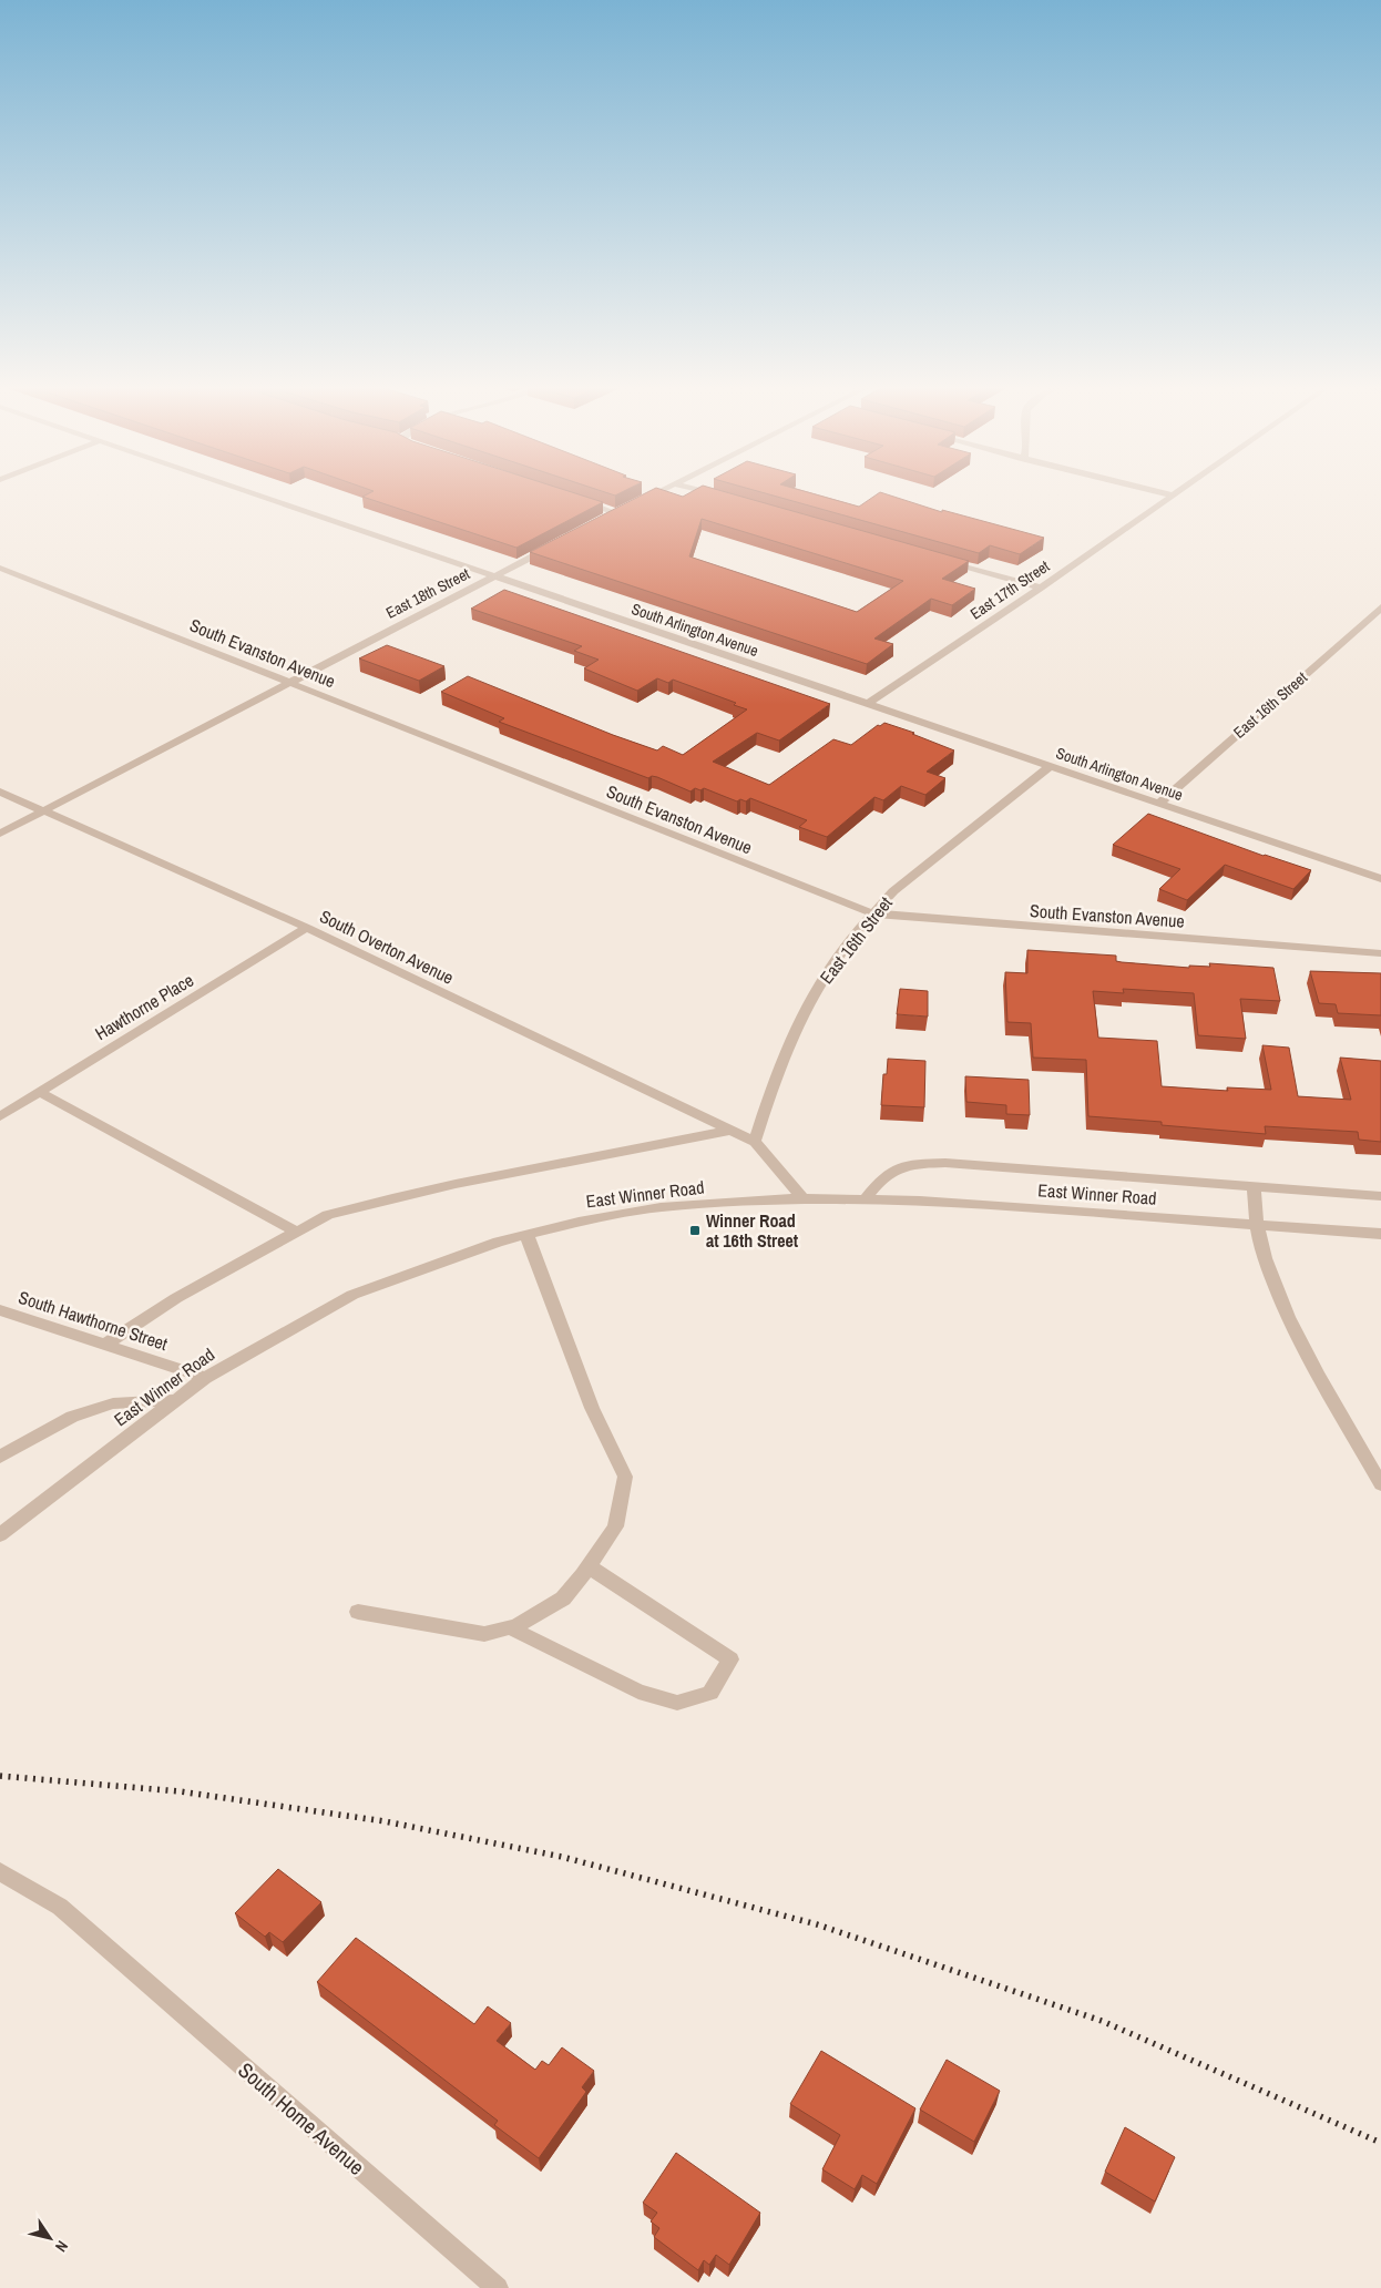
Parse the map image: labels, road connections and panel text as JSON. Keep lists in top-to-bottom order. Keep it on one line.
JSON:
{"streets":{"street":["East 17th Street","East 18th Street","South Arlington Avenue","South Evanston Avenue","East 16th Street","South Overton Avenue","Hawthorne Place","East Winner Road","South Hawthorne Street","South Home Avenue"]},"crossings":[["East 17th Street","South Arlington Avenue"],["East 18th Street","South Arlington Avenue"],["East 18th Street","South Evanston Avenue"],["East 18th Street","South Overton Avenue"],["South Arlington Avenue","East 16th Street"],["South Evanston Avenue","East 16th Street"],["East 16th Street","South Overton Avenue"],["South Overton Avenue","Hawthorne Place"],["East Winner Road","South Hawthorne Street"]],"places":{"transit":["Winner Road at 16th Street"]},"north":"bottom right"}
